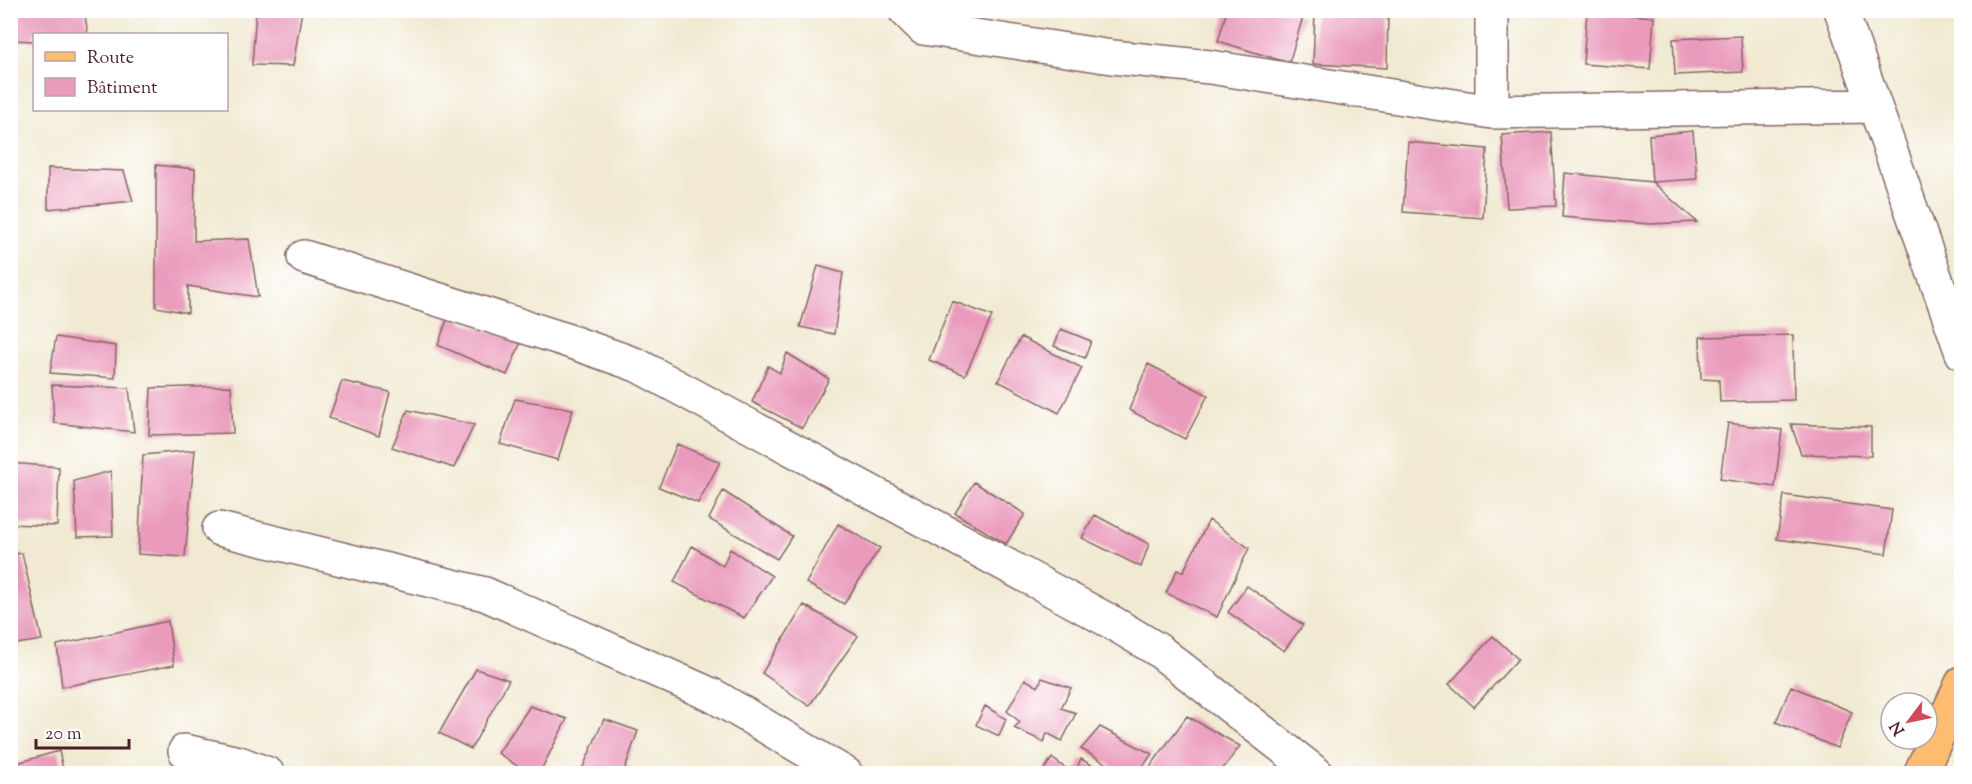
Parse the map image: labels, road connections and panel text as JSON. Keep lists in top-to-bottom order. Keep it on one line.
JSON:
{"legend":["Route","Bâtiment"],"scale_bar":"20 m","north":"bottom left"}
